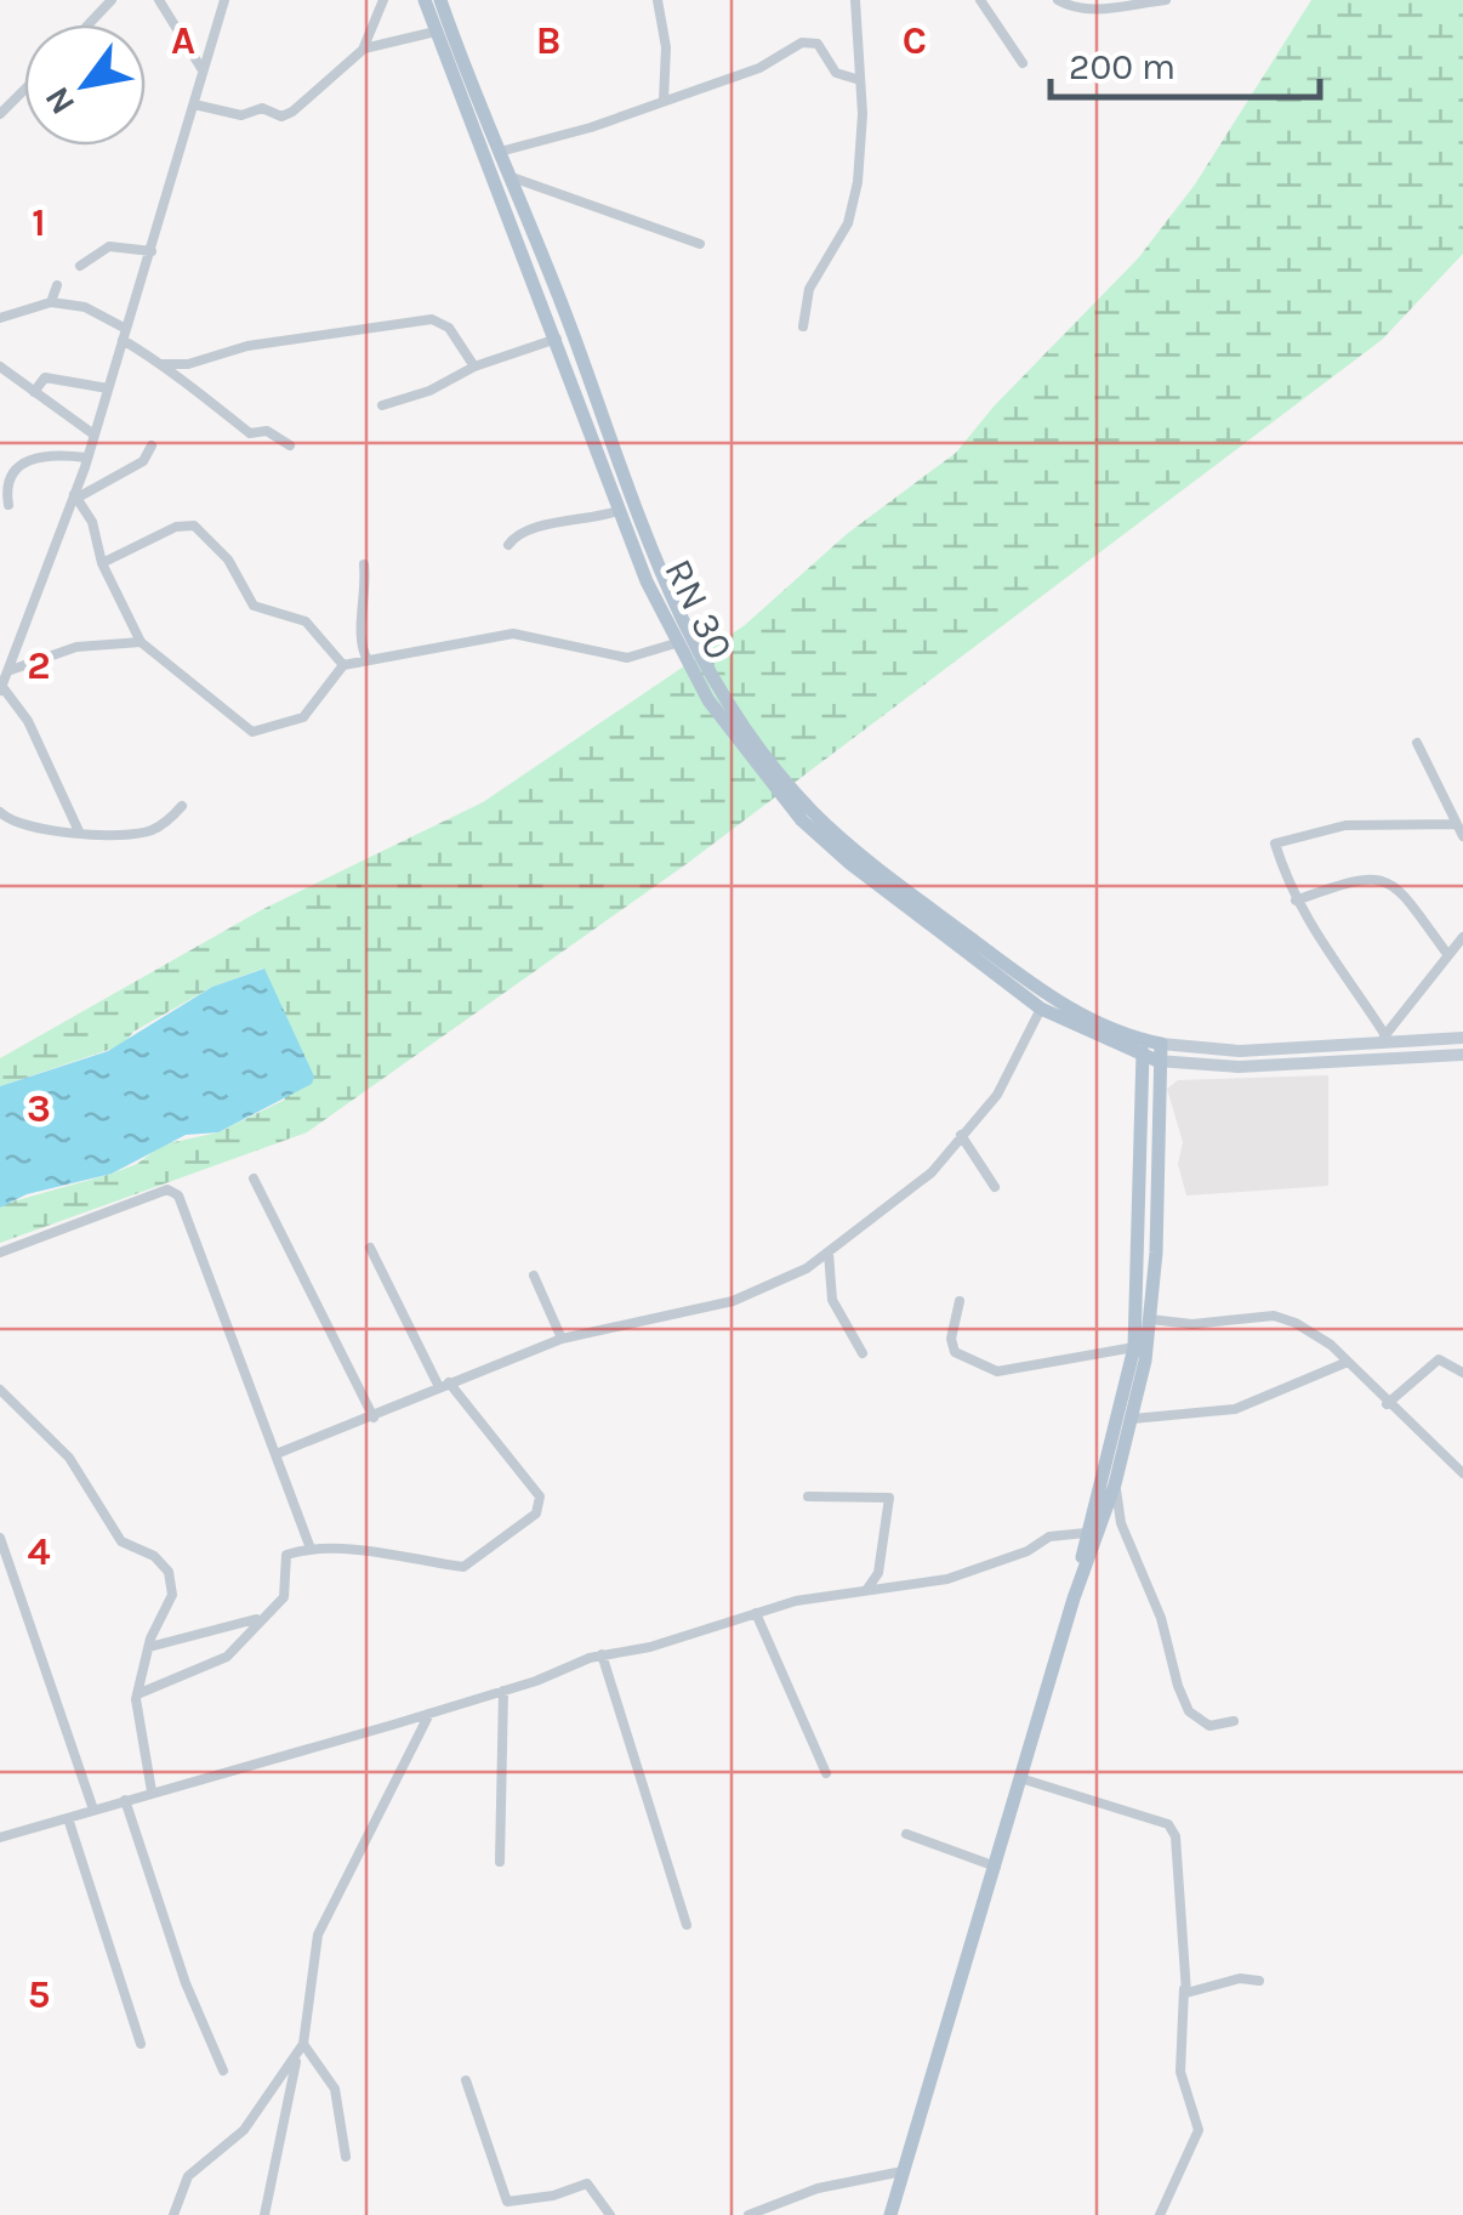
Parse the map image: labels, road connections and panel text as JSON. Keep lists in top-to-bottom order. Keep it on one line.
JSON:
{"streets":{"main road":["RN 30"]},"scale_bar":"200 m","north":"bottom left","grid":{"columns":["A","B","C"],"rows":["1","2","3","4","5"]}}
